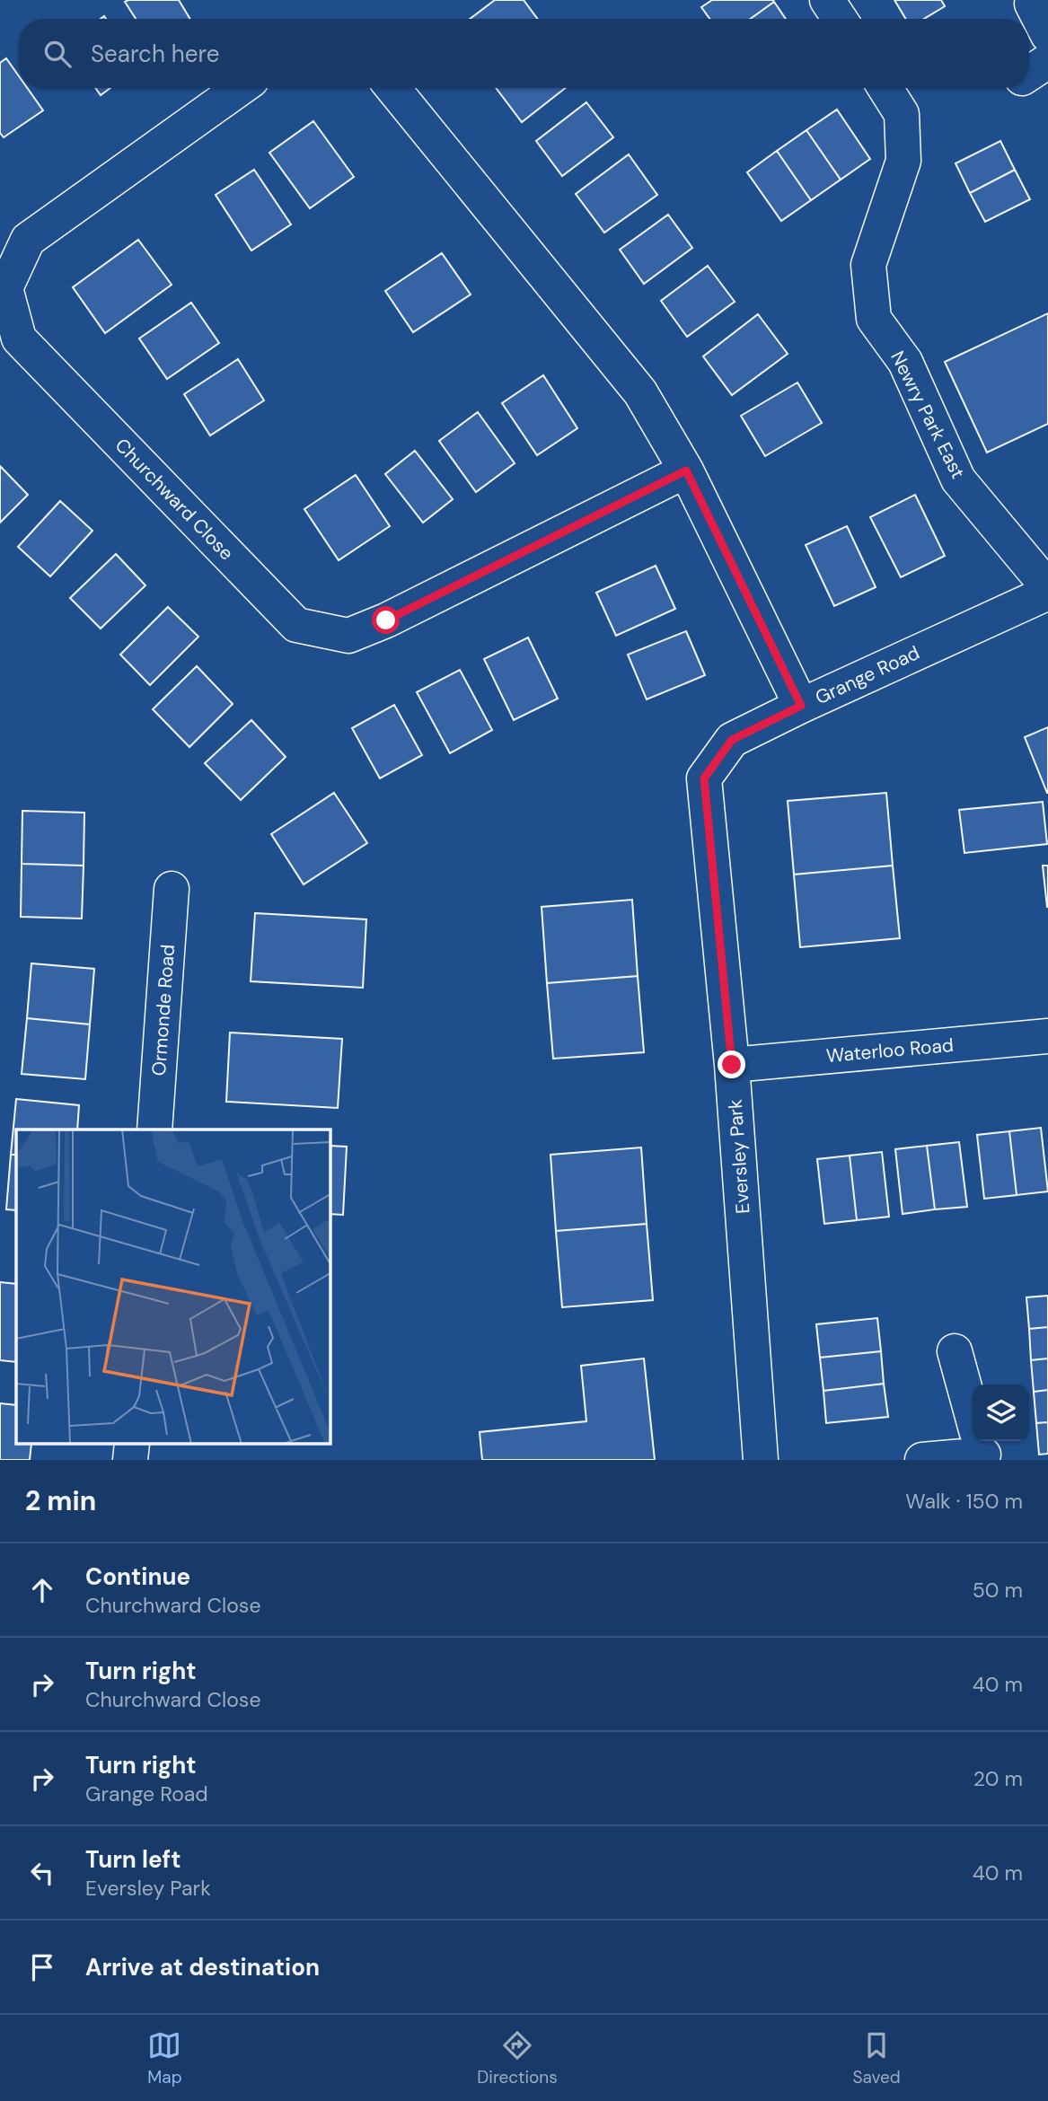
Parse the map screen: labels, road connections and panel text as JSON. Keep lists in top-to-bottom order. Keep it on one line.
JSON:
{"streets":{"street":["Newry Park East","Churchward Close","Grange Road","Ormonde Road","Waterloo Road","Eversley Park"]},"crossings":[["Grange Road","Eversley Park"],["Waterloo Road","Eversley Park"]],"page":{"search":"Search here","heading":["2 min","Walk · 150 m"],"list":[["Continue","Churchward Close","50 m"],["Turn right","Churchward Close","40 m"],["Turn right","Grange Road","20 m"],["Turn left","Eversley Park","40 m"],"Arrive at destination"],"nav":["Map","Directions","Saved"]}}
